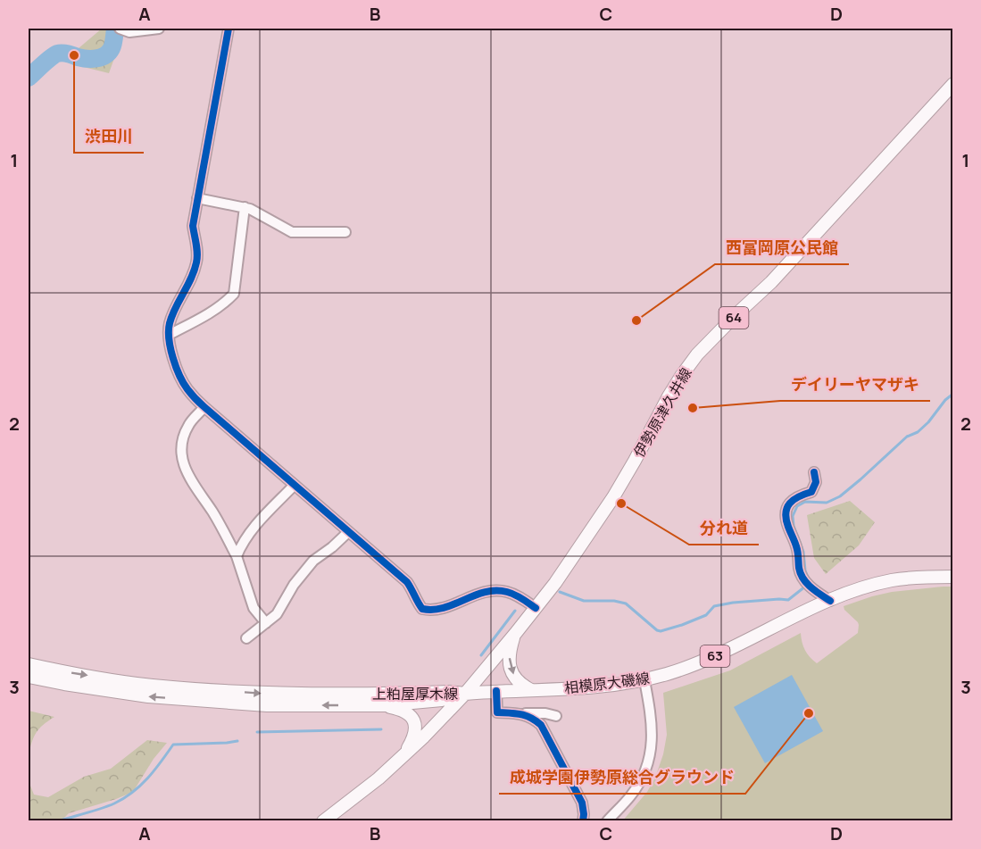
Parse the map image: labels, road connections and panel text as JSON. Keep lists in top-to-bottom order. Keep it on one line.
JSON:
{"streets":{"main road":["64","伊勢原津久井線","63","相模原大磯線","上粕屋厚木線"]},"crossings":[["伊勢原津久井線","相模原大磯線"],["伊勢原津久井線","上粕屋厚木線"],["相模原大磯線","上粕屋厚木線"]],"places":["渋田川","西富岡原公民館","デイリーヤマザキ","分れ道","成城学園伊勢原総合グラウンド"],"grid":{"columns":["A","B","C","D"],"rows":["1","2","3"]}}
